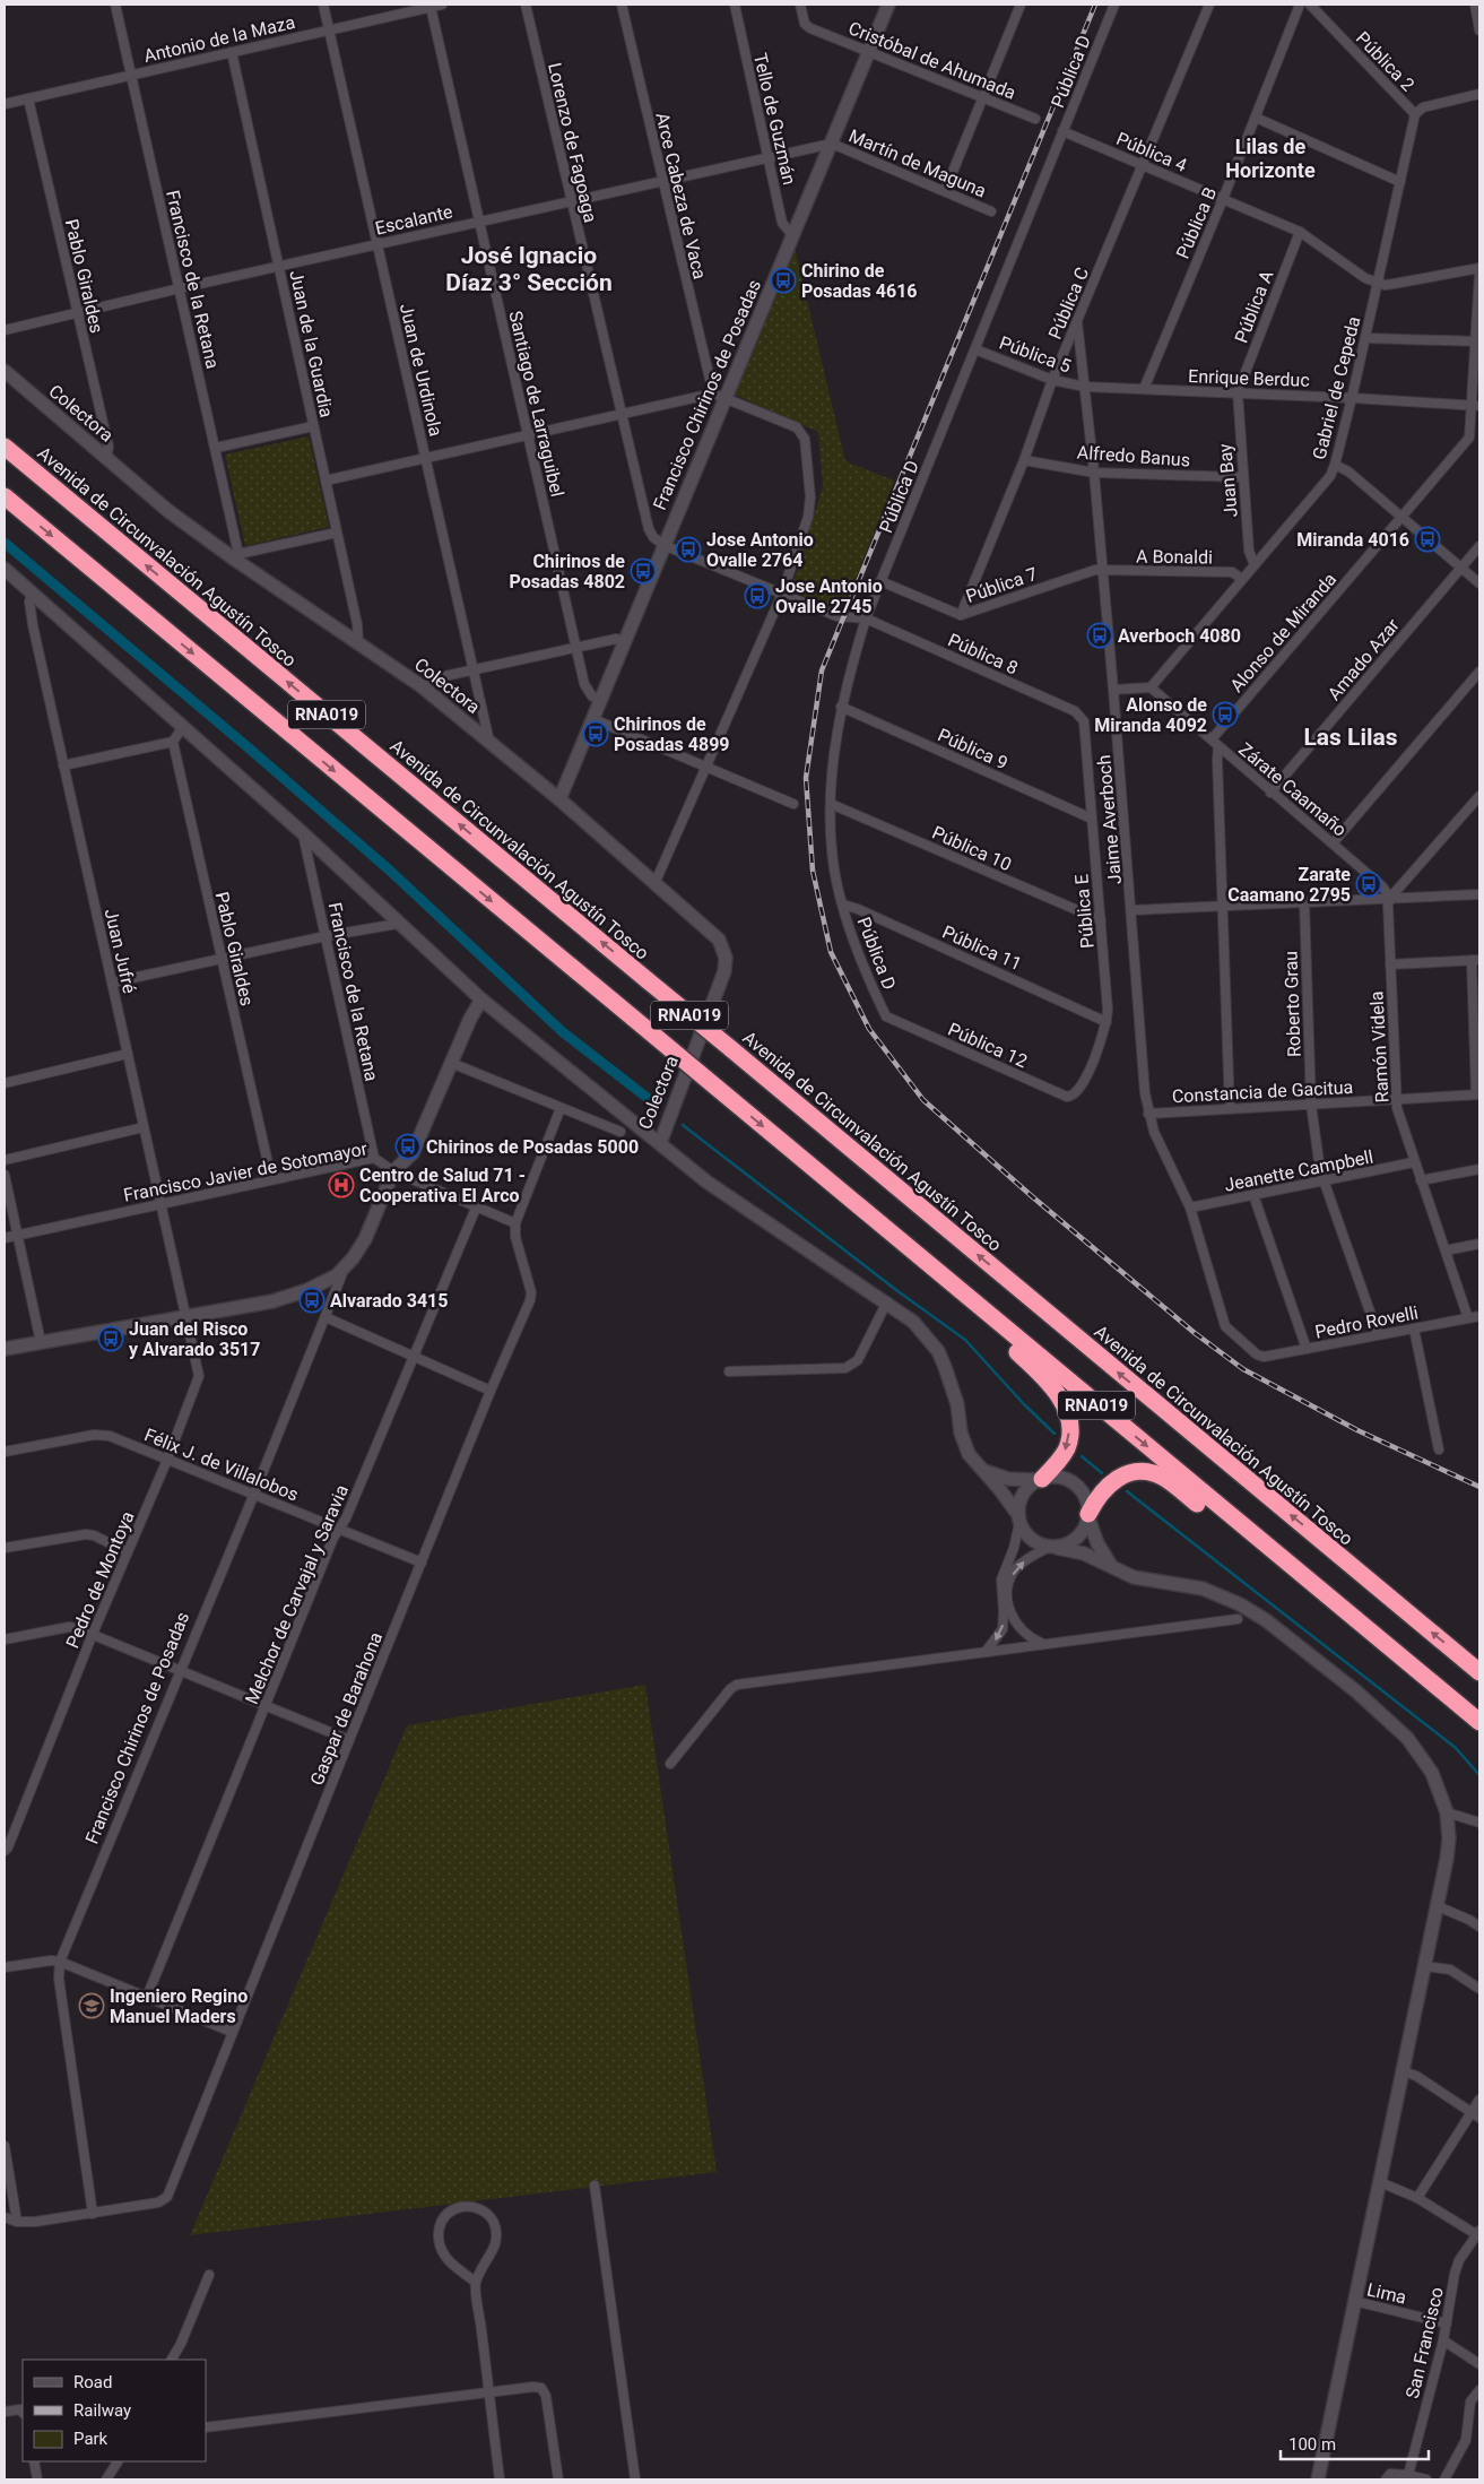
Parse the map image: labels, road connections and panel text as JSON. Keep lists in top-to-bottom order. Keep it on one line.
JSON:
{"streets":{"highway":["Avenida de Circunvalación Agustín Tosco","RNA019"],"main road":["Francisco Chirinos de Posadas","Colectora"],"street":["Antonio de la Maza","Cristóbal de Ahumada","Pública 2","Pública D","Tello de Guzmán","Lorenzo de Fagoaga","Pública 4","Martín de Maguna","Arce Cabeza de Vaca","Escalante","Pública B","Pablo Giraldes","Francisco de la Retana","Pública C","Pública A","Juan de la Guardia","Pública 5","Juan de Urdinola","Enrique Berduc","Gabriel de Cepeda","Santiago de Larraguibel","Alfredo Banus","Juan Bay","A Bonaldi","Pública 7","Alonso de Miranda","Pública 8","Amado Azar","Pública 9","Zárate Caamaño","Jaime Averboch","Pública 10","Pública E","Pública 11","Juan Jufré","Roberto Grau","Pública 12","Ramón Videla","Constancia de Gacitua","Jeanette Campbell","Francisco Javier de Sotomayor","Pedro Rovelli","Félix J. de Villalobos","Pedro de Montoya","Melchor de Carvajal y Saravia","Gaspar de Barahona","Lima","San Francisco"]},"crossings":[["Antonio de la Maza","Pablo Giraldes"],["Antonio de la Maza","Francisco de la Retana"],["Antonio de la Maza","Juan de la Guardia"],["Antonio de la Maza","Juan de Urdinola"],["Antonio de la Maza","Santiago de Larraguibel"],["Cristóbal de Ahumada","Francisco Chirinos de Posadas"],["Pública 2","Gabriel de Cepeda"],["Pública D","Pública 4"],["Pública D","Pública 5"],["Pública D","Pública 7"],["Pública D","Pública 8"],["Pública D","Pública 9"],["Pública D","Pública 10"],["Pública D","Pública 11"],["Pública D","Pública 12"],["Tello de Guzmán","Escalante"],["Tello de Guzmán","Francisco Chirinos de Posadas"],["Lorenzo de Fagoaga","Escalante"],["Lorenzo de Fagoaga","Francisco Chirinos de Posadas"],["Lorenzo de Fagoaga","Pública 8"],["Pública 4","Pública B"],["Pública 4","Pública C"],["Pública 4","Pública A"],["Pública 4","Gabriel de Cepeda"],["Martín de Maguna","Escalante"],["Martín de Maguna","Francisco Chirinos de Posadas"],["Arce Cabeza de Vaca","Escalante"],["Escalante","Pablo Giraldes"],["Escalante","Francisco de la Retana"],["Escalante","Juan de la Guardia"],["Escalante","Juan de Urdinola"],["Escalante","Francisco Chirinos de Posadas"],["Escalante","Santiago de Larraguibel"],["Pública B","Enrique Berduc"],["Pablo Giraldes","Colectora"],["Pablo Giraldes","Francisco Javier de Sotomayor"],["Francisco de la Retana","Colectora"],["Francisco de la Retana","Francisco Javier de Sotomayor"],["Pública C","Pública 5"],["Pública C","Alfredo Banus"],["Pública C","Pública 7"],["Pública C","Jaime Averboch"],["Pública A","Enrique Berduc"],["Pública A","Juan Bay"],["Juan de la Guardia","Colectora"],["Pública 5","Enrique Berduc"],["Pública 5","Jaime Averboch"],["Juan de Urdinola","Colectora"],["Enrique Berduc","Gabriel de Cepeda"],["Enrique Berduc","Juan Bay"],["Enrique Berduc","Alonso de Miranda"],["Enrique Berduc","Jaime Averboch"],["Gabriel de Cepeda","Juan Bay"],["Gabriel de Cepeda","A Bonaldi"],["Gabriel de Cepeda","Zárate Caamaño"],["Francisco Chirinos de Posadas","Santiago de Larraguibel"],["Francisco Chirinos de Posadas","Colectora"],["Francisco Chirinos de Posadas","Pública 8"],["Francisco Chirinos de Posadas","Félix J. de Villalobos"],["Francisco Chirinos de Posadas","Gaspar de Barahona"],["Colectora","Juan Jufré"],["Alfredo Banus","Juan Bay"],["Alfredo Banus","Jaime Averboch"],["A Bonaldi","Pública 7"],["A Bonaldi","Jaime Averboch"],["Pública 7","Jaime Averboch"],["Alonso de Miranda","Zárate Caamaño"],["Pública 8","Pública E"],["Amado Azar","Zárate Caamaño"],["Pública 9","Pública E"],["Zárate Caamaño","Ramón Videla"],["Jaime Averboch","Constancia de Gacitua"],["Jaime Averboch","Jeanette Campbell"],["Jaime Averboch","Pedro Rovelli"],["Pública 10","Pública E"],["Pública E","Pública 11"],["Pública E","Pública 12"],["Juan Jufré","Francisco Javier de Sotomayor"],["Juan Jufré","Pedro de Montoya"],["Roberto Grau","Constancia de Gacitua"],["Roberto Grau","Jeanette Campbell"],["Roberto Grau","Pedro Rovelli"],["Ramón Videla","Constancia de Gacitua"],["Ramón Videla","Jeanette Campbell"],["Ramón Videla","Pedro Rovelli"],["Francisco Javier de Sotomayor","Melchor de Carvajal y Saravia"],["Francisco Javier de Sotomayor","Gaspar de Barahona"],["Félix J. de Villalobos","Pedro de Montoya"],["Félix J. de Villalobos","Melchor de Carvajal y Saravia"],["Félix J. de Villalobos","Gaspar de Barahona"],["Lima","San Francisco"]],"districts":["Lilas de Horizonte","José Ignacio Díaz 3° Sección","Las Lilas"],"places":{"bus stop":["Chirino de Posadas 4616","Miranda 4016","Jose Antonio Ovalle 2764","Chirinos de Posadas 4802","Jose Antonio Ovalle 2745","Averboch 4080","Alonso de Miranda 4092","Chirinos de Posadas 4899","Zarate Caamano 2795","Chirinos de Posadas 5000","Alvarado 3415","Juan del Risco y Alvarado 3517"],"hospital":["Centro de Salud 71 - Cooperativa El Arco"],"school or university":["Ingeniero Regino Manuel Maders"]},"legend":["Road","Railway","Park"],"scale_bar":"100 m"}
